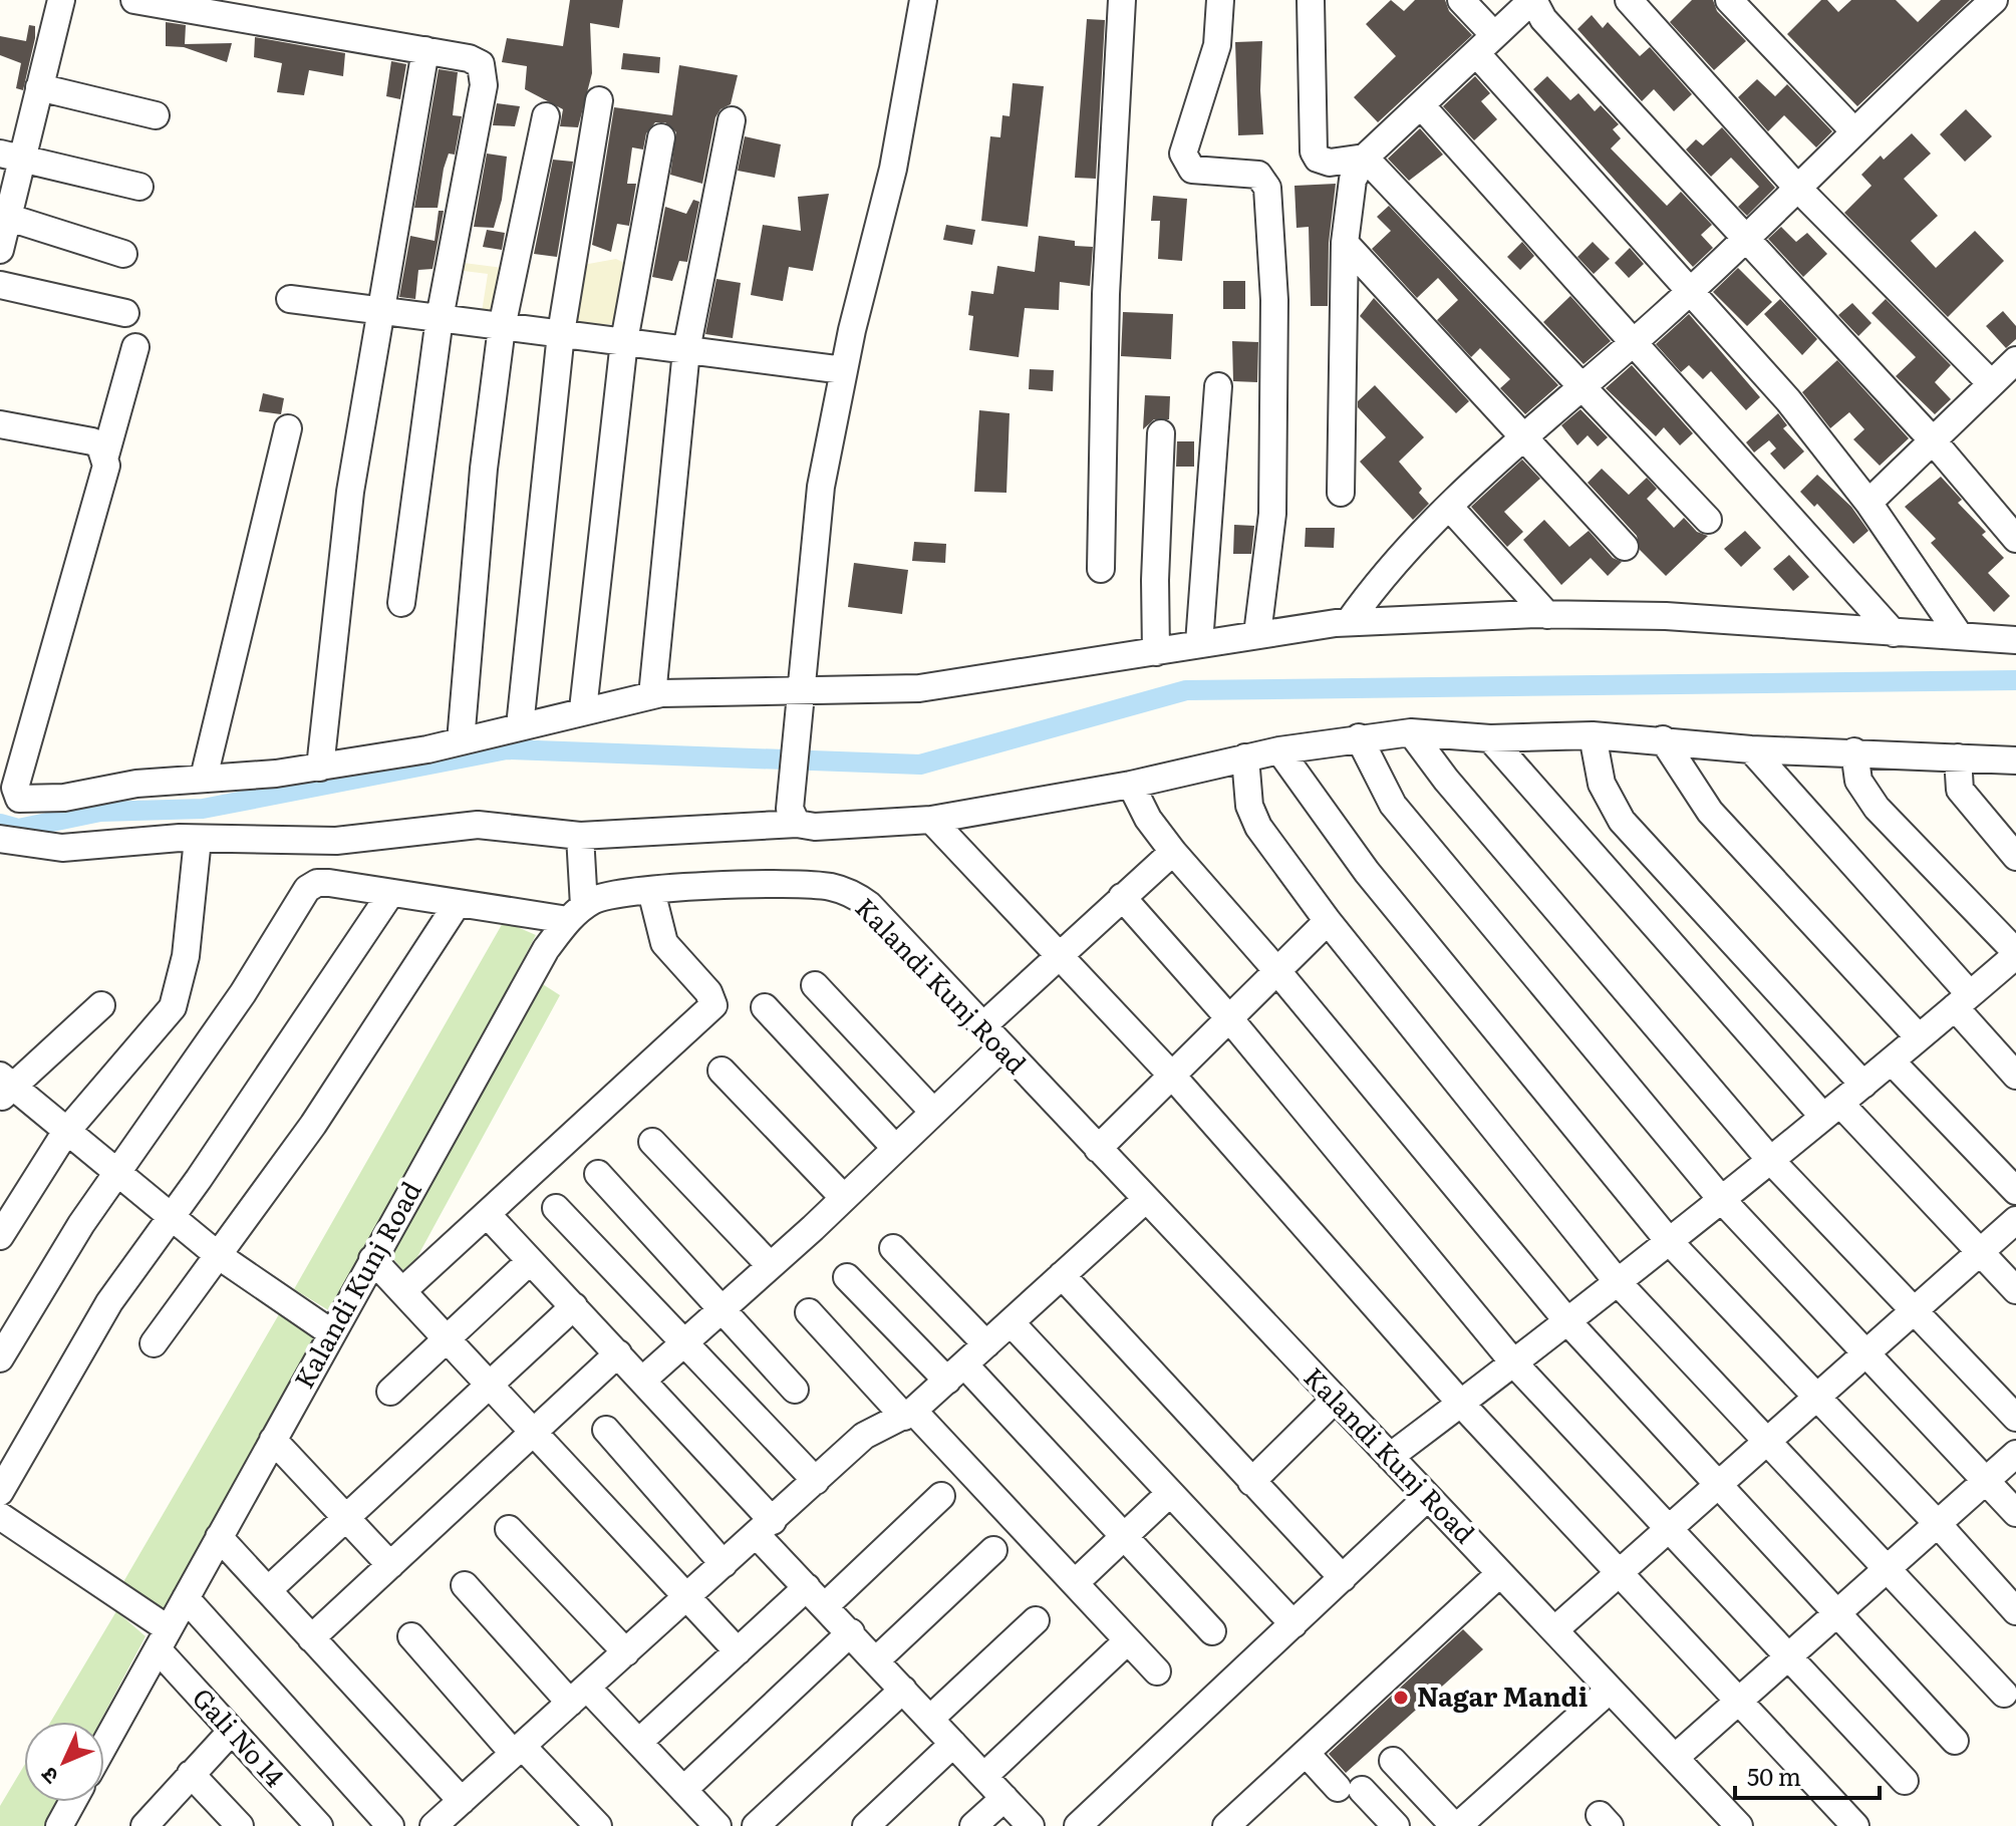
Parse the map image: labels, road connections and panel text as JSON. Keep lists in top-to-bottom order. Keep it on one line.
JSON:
{"streets":{"street":["Kalandi Kunj Road","Gali No 14"]},"crossings":[["Kalandi Kunj Road","Gali No 14"]],"places":["Nagar Mandi"],"scale_bar":"50 m","north":"bottom left"}
